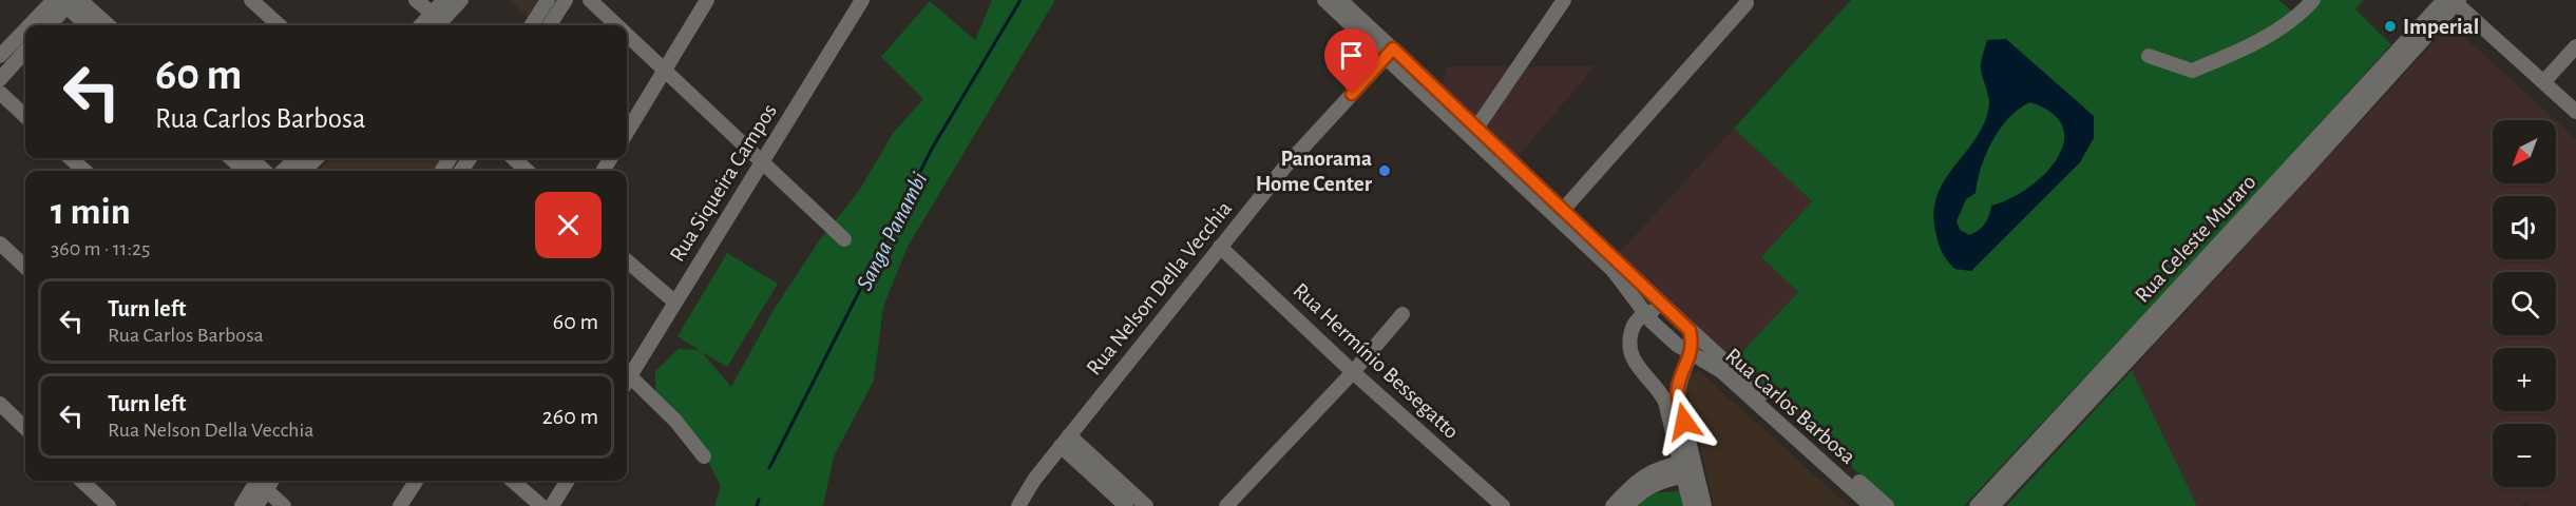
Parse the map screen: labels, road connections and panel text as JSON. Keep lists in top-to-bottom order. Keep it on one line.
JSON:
{"streets":{"street":["Rua Siqueira Campos","Rua Celeste Muraro","Rua Nelson Della Vecchia","Rua Hermínio Bessegatto","Rua Carlos Barbosa"]},"crossings":[["Rua Nelson Della Vecchia","Rua Hermínio Bessegatto"],["Rua Nelson Della Vecchia","Rua Carlos Barbosa"]],"water":["Sanga Panambi"],"places":["Imperial","Panorama Home Center"],"north":"bottom left","page":{"turn":["60 m","Rua Carlos Barbosa"],"map_buttons":["+","−"],"heading":["1 min","360 m · 11:25"],"list":[{"name":"Turn left","note":"Rua Carlos Barbosa","value":"60 m"},{"name":"Turn left","note":"Rua Nelson Della Vecchia","value":"260 m"}]}}
